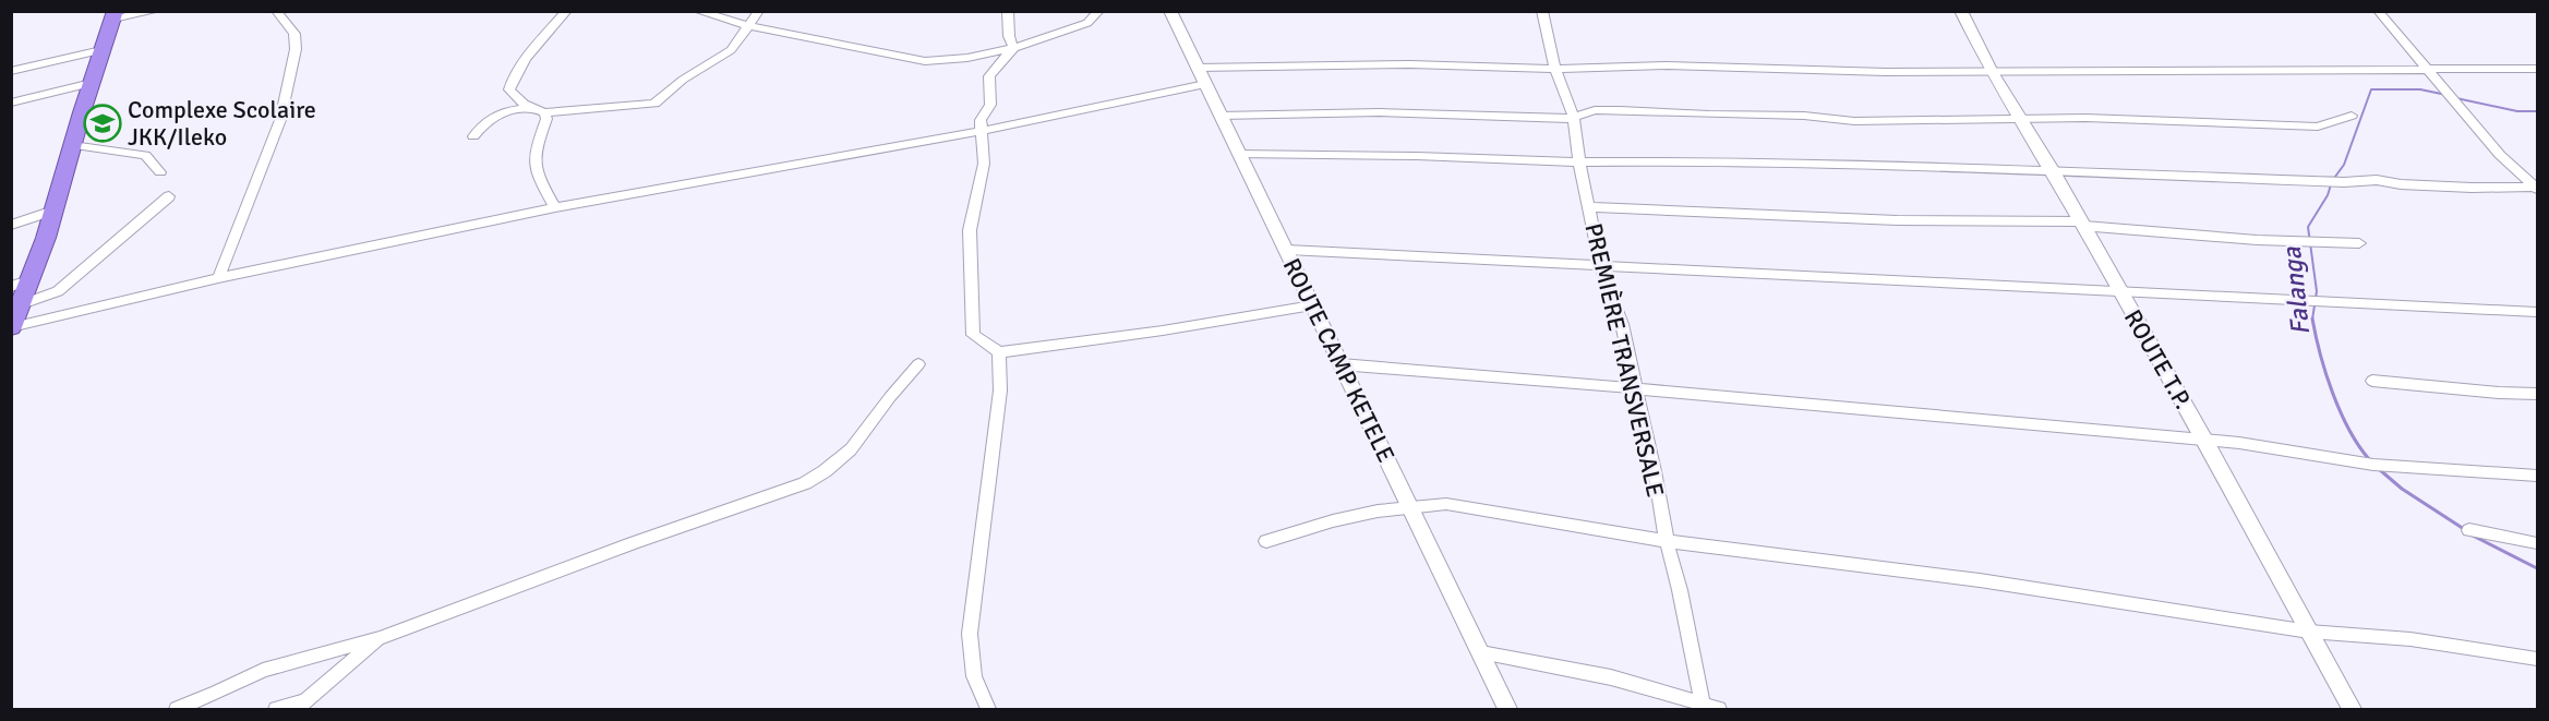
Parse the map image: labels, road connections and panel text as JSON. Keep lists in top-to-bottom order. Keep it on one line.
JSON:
{"streets":{"street":["ROUTE T.P.","ROUTE CAMP KETELE","PREMIÈRE TRANSVERSALE"]},"water":["Falanga"],"places":{"school or university":["Complexe Scolaire JKK/Ileko"]}}
